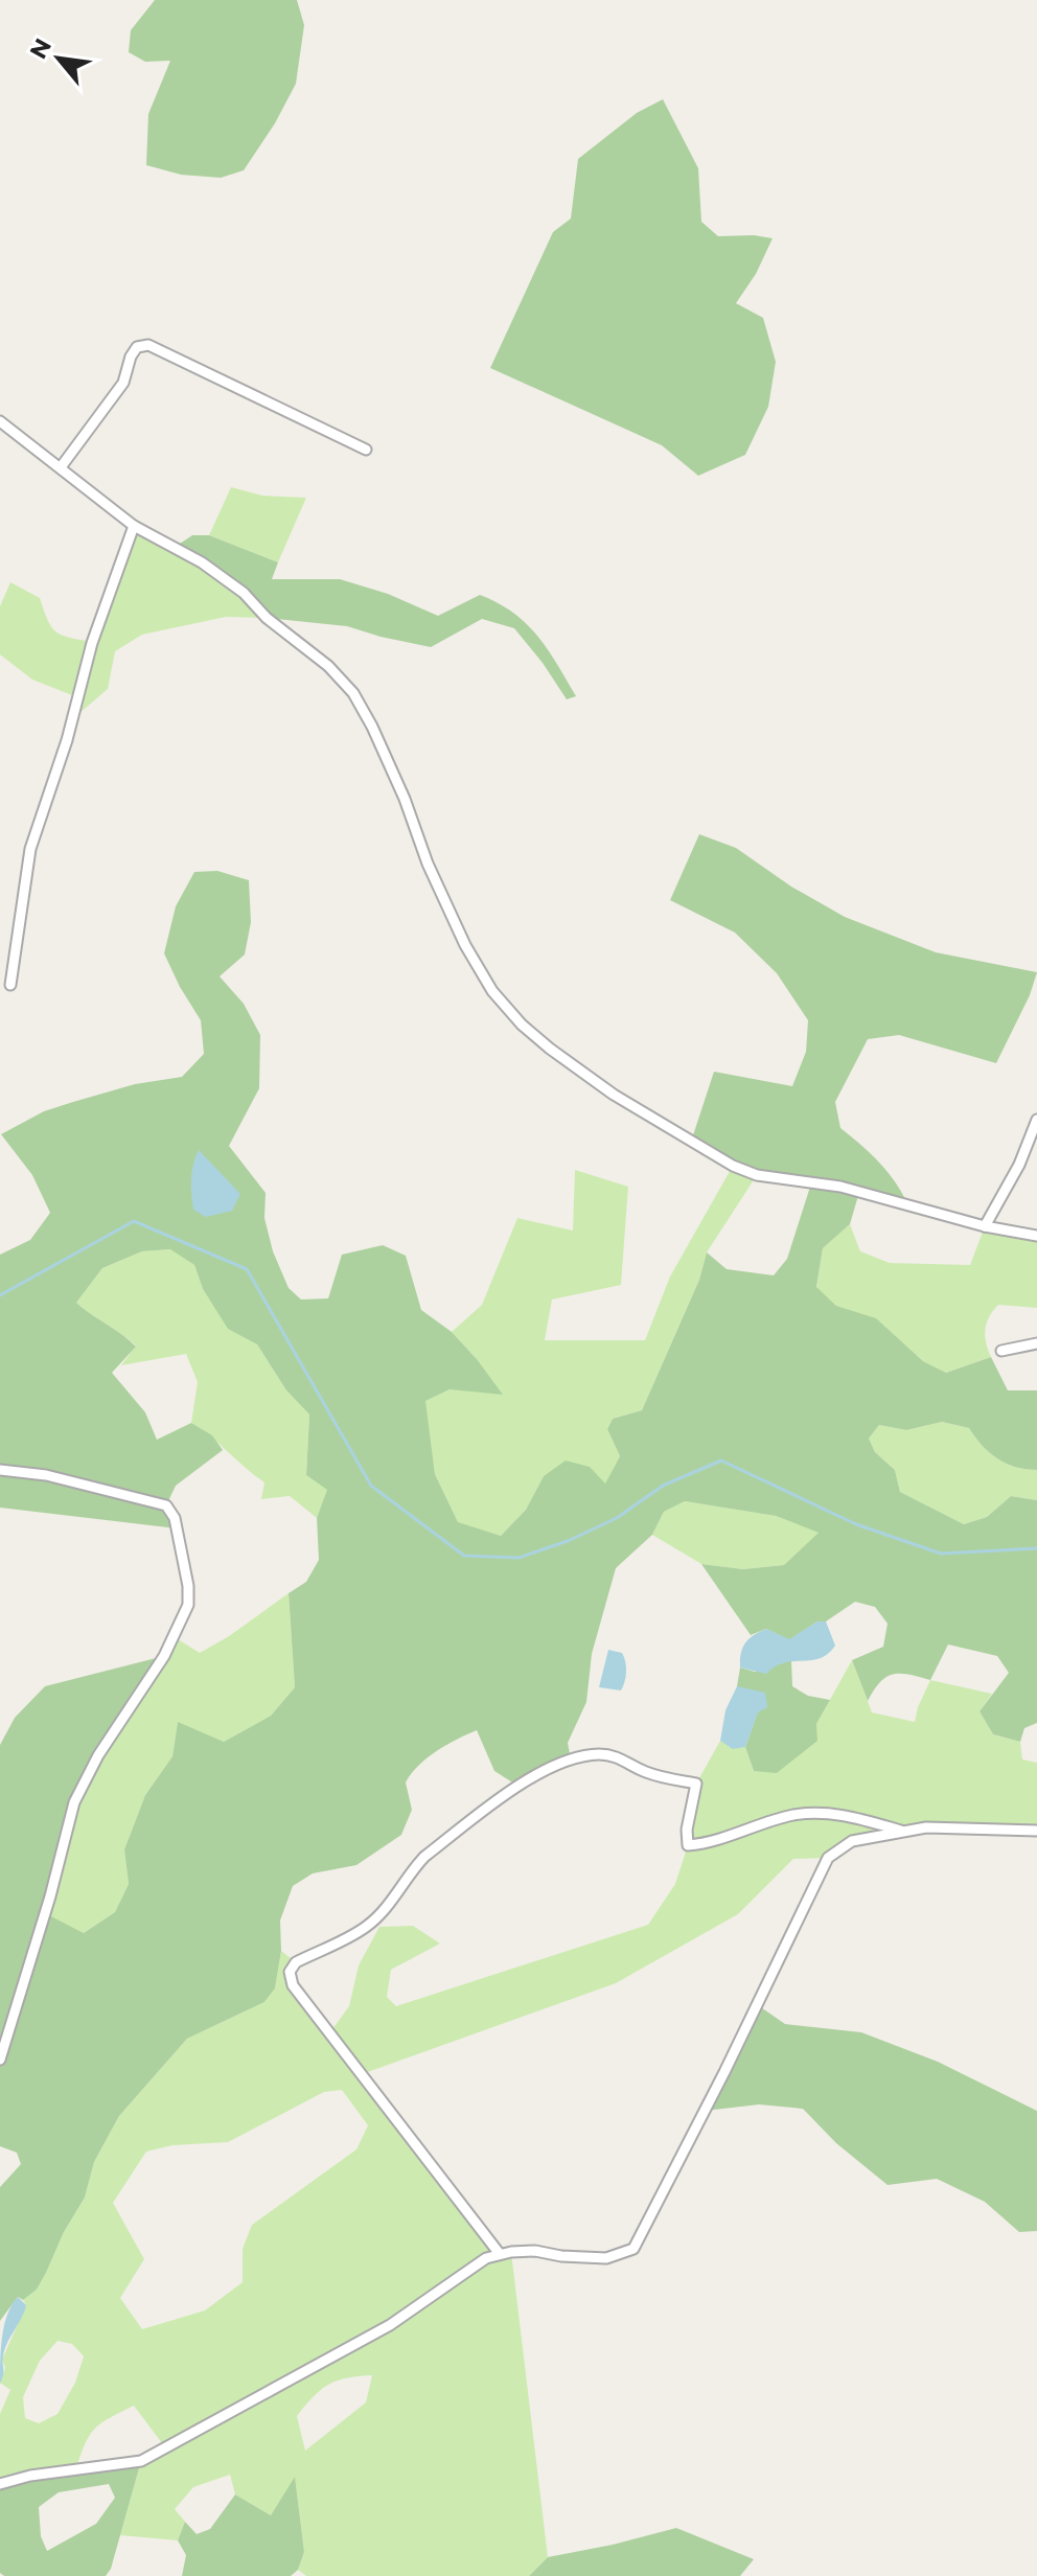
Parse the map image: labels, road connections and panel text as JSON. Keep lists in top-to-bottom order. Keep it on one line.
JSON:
{"north":"top left"}
